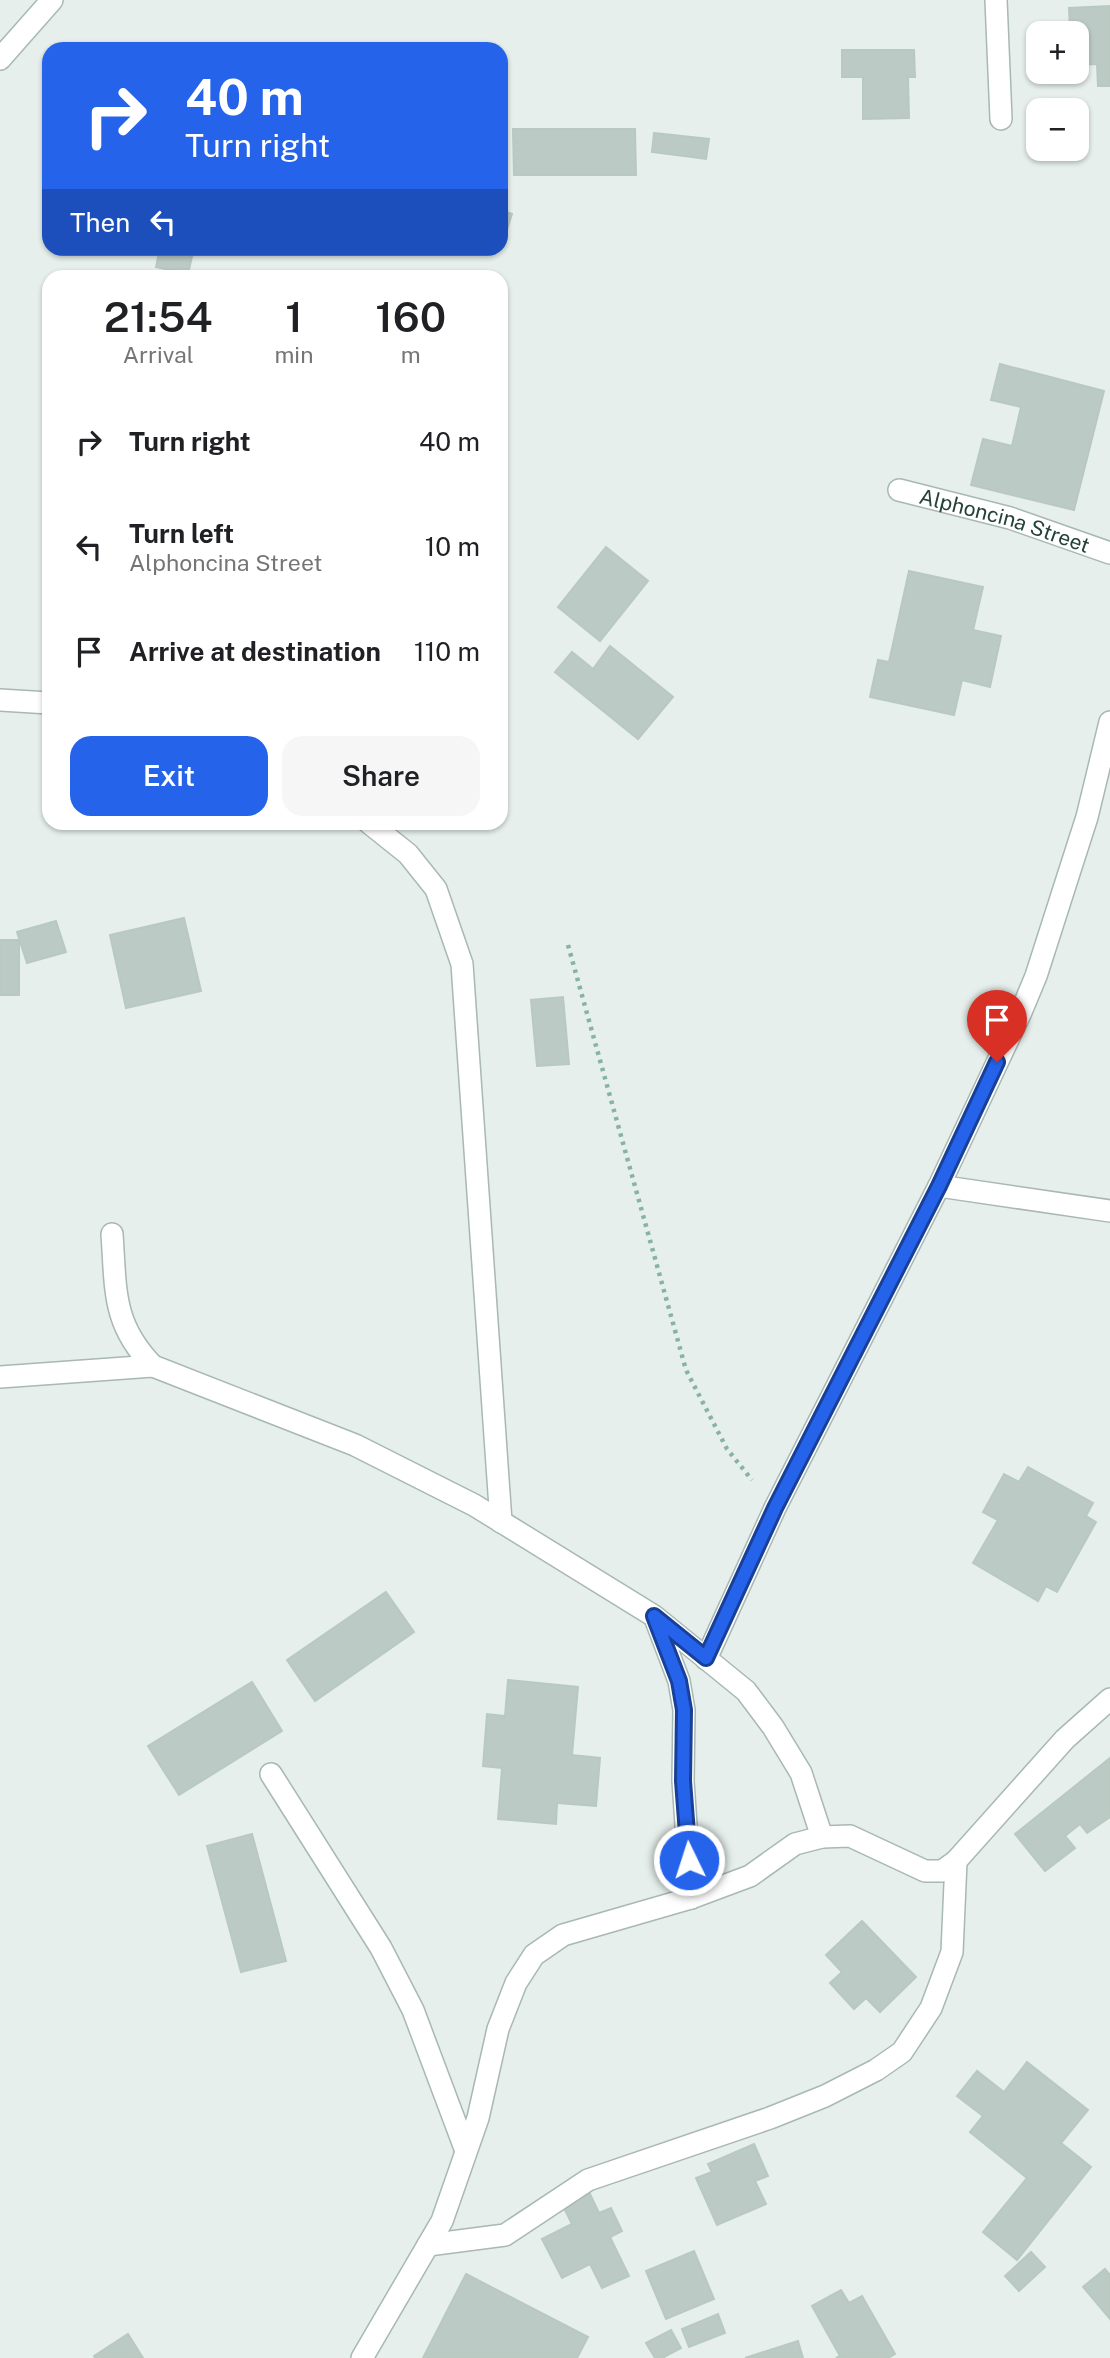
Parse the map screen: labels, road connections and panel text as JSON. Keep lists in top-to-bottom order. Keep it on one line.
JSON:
{"streets":{"street":["Alphoncina Street"]},"page":{"map_buttons":["+","−"],"turn":["40 m","Turn right"],"then":"Then","eta":["21:54","Arrival","1","min","160","m"],"list":[{"name":"Turn right","value":"40 m"},{"name":"Turn left","note":"Alphoncina Street","value":"10 m"},{"name":"Arrive at destination","value":"110 m"}],"buttons":["Exit","Share"]}}
